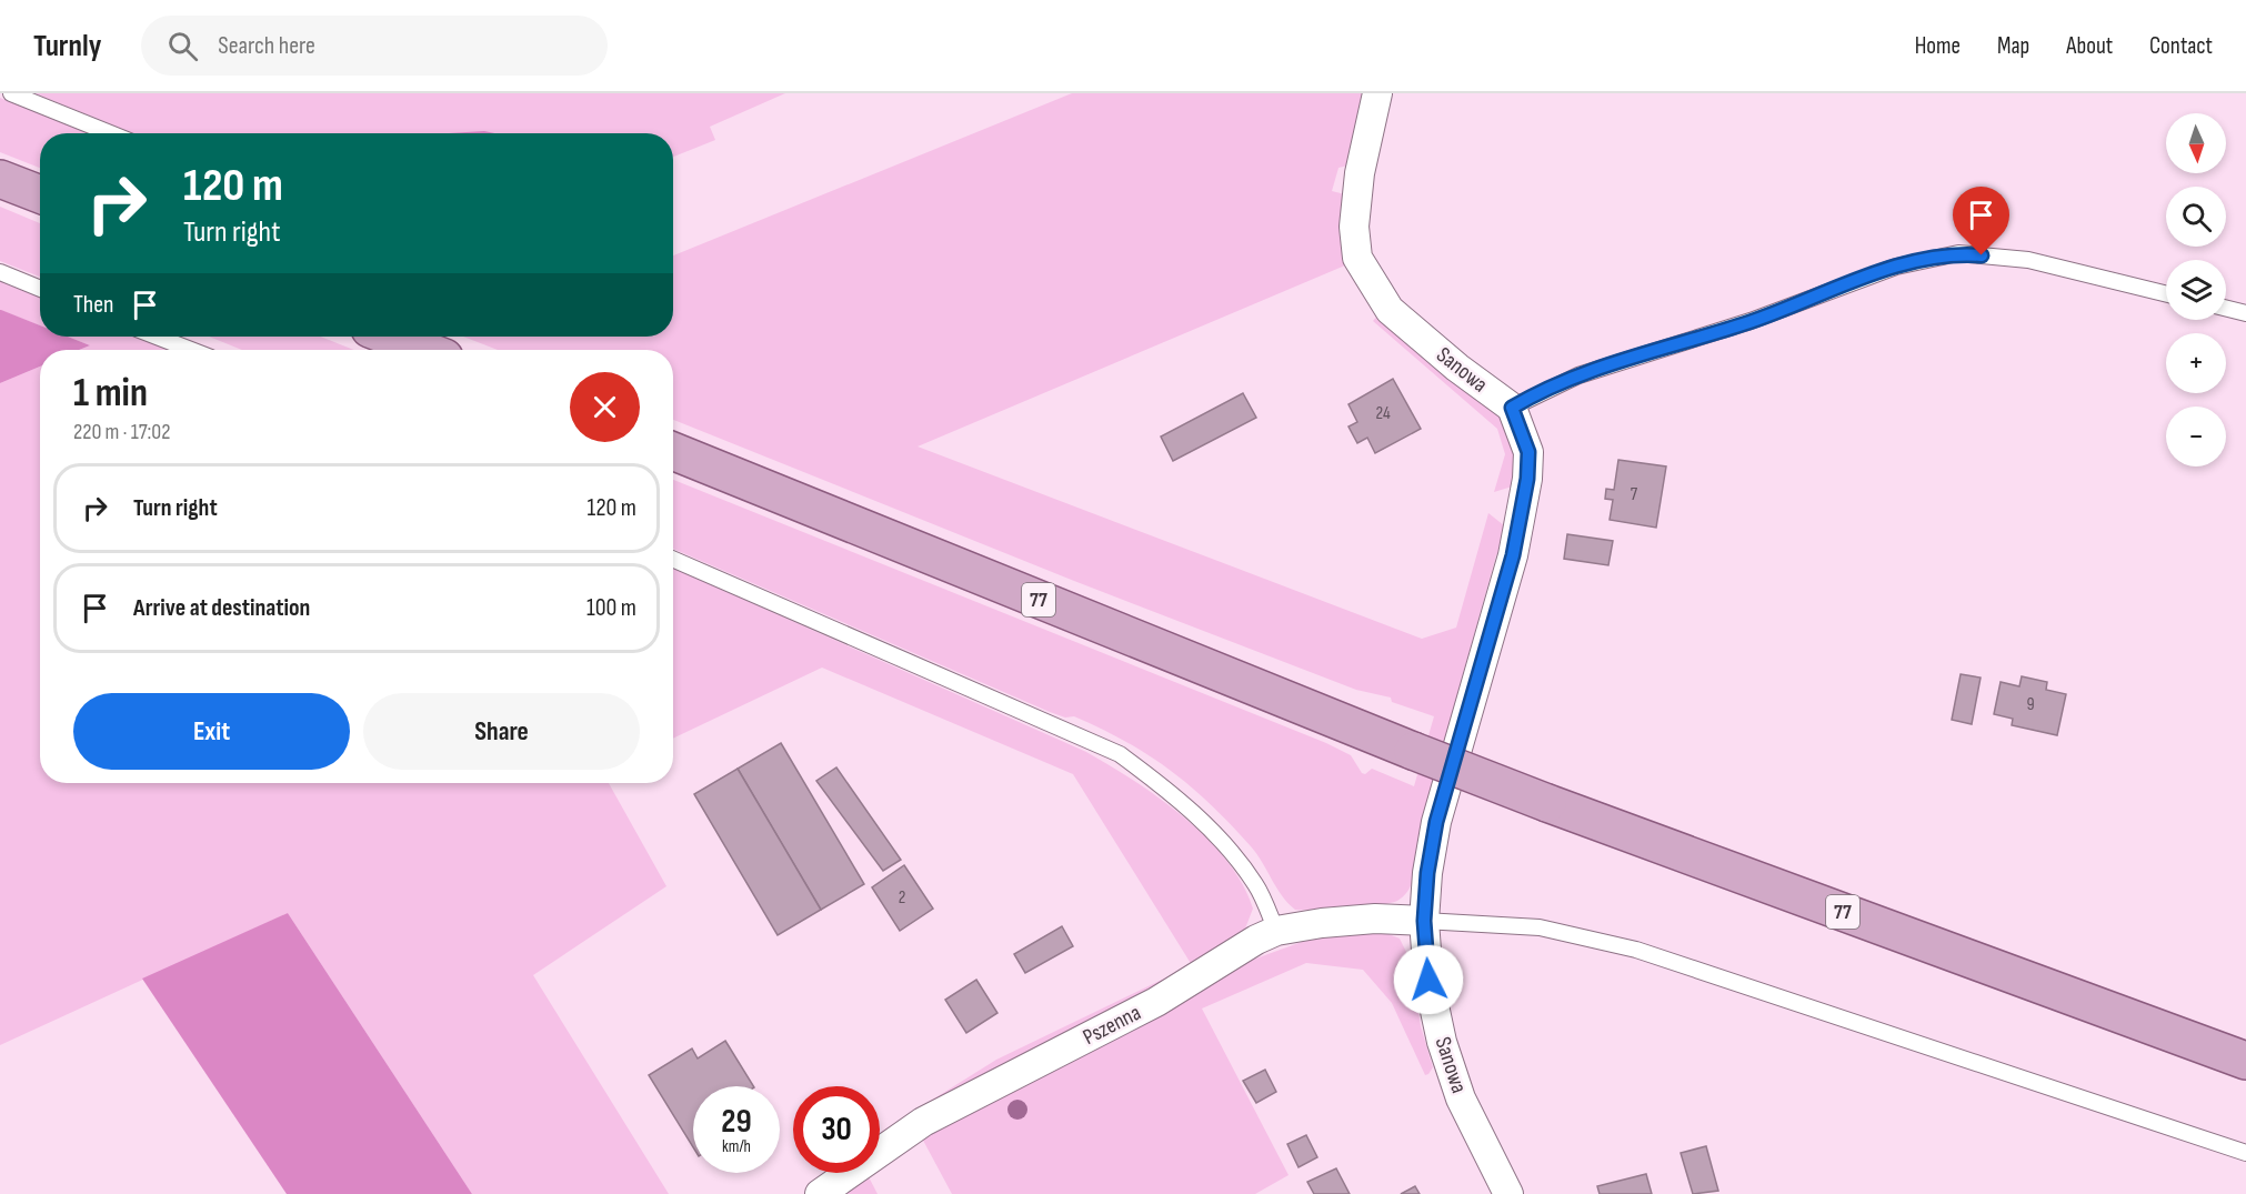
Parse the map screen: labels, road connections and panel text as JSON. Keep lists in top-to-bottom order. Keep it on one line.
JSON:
{"streets":{"main road":["77"],"street":["Sanowa","Pszenna"]},"crossings":[["Sanowa","Pszenna"]],"house_numbers":["24","7","9","2"],"north":"bottom","page":{"header":"Turnly","search":"Search here","nav":["Home","Map","About","Contact"],"map_buttons":["+","−"],"turn":["120 m","Turn right"],"then":"Then","heading":["1 min","220 m · 17:02"],"list":[{"name":"Turn right","value":"120 m"},{"name":"Arrive at destination","value":"100 m"}],"buttons":["Exit","Share"],"speed":"29 km/h","limit":"30"}}
